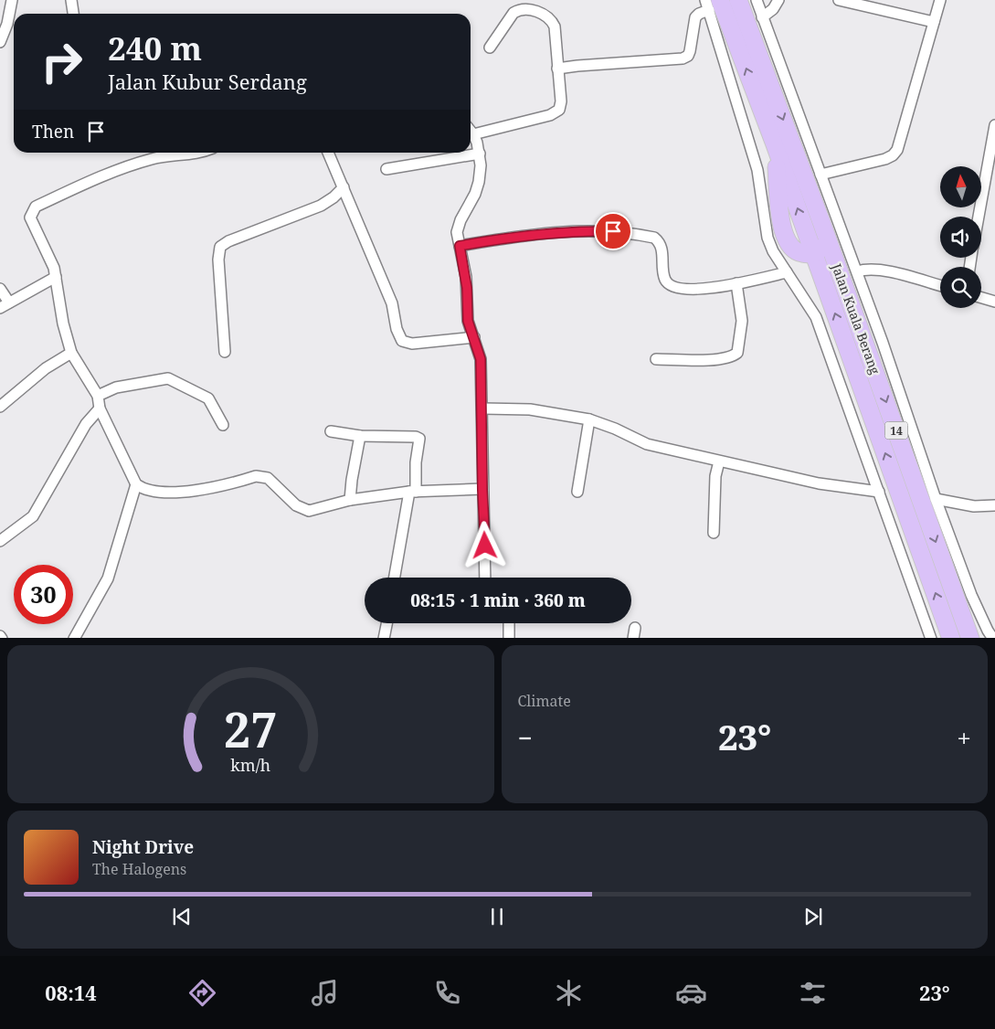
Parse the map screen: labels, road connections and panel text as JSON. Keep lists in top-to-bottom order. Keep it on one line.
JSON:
{"streets":{"highway":["Jalan Kuala Berang","14"]},"north":"top","page":{"turn":["240 m","Jalan Kubur Serdang"],"then":"Then","limit":"30","trip":"08:15 · 1 min · 360 m","tile":"Climate","heat":["−","23°","+"],"song":["Night Drive","The Halogens"],"tabs":["08:14","23°"],"gauge":["27","km/h"]}}
